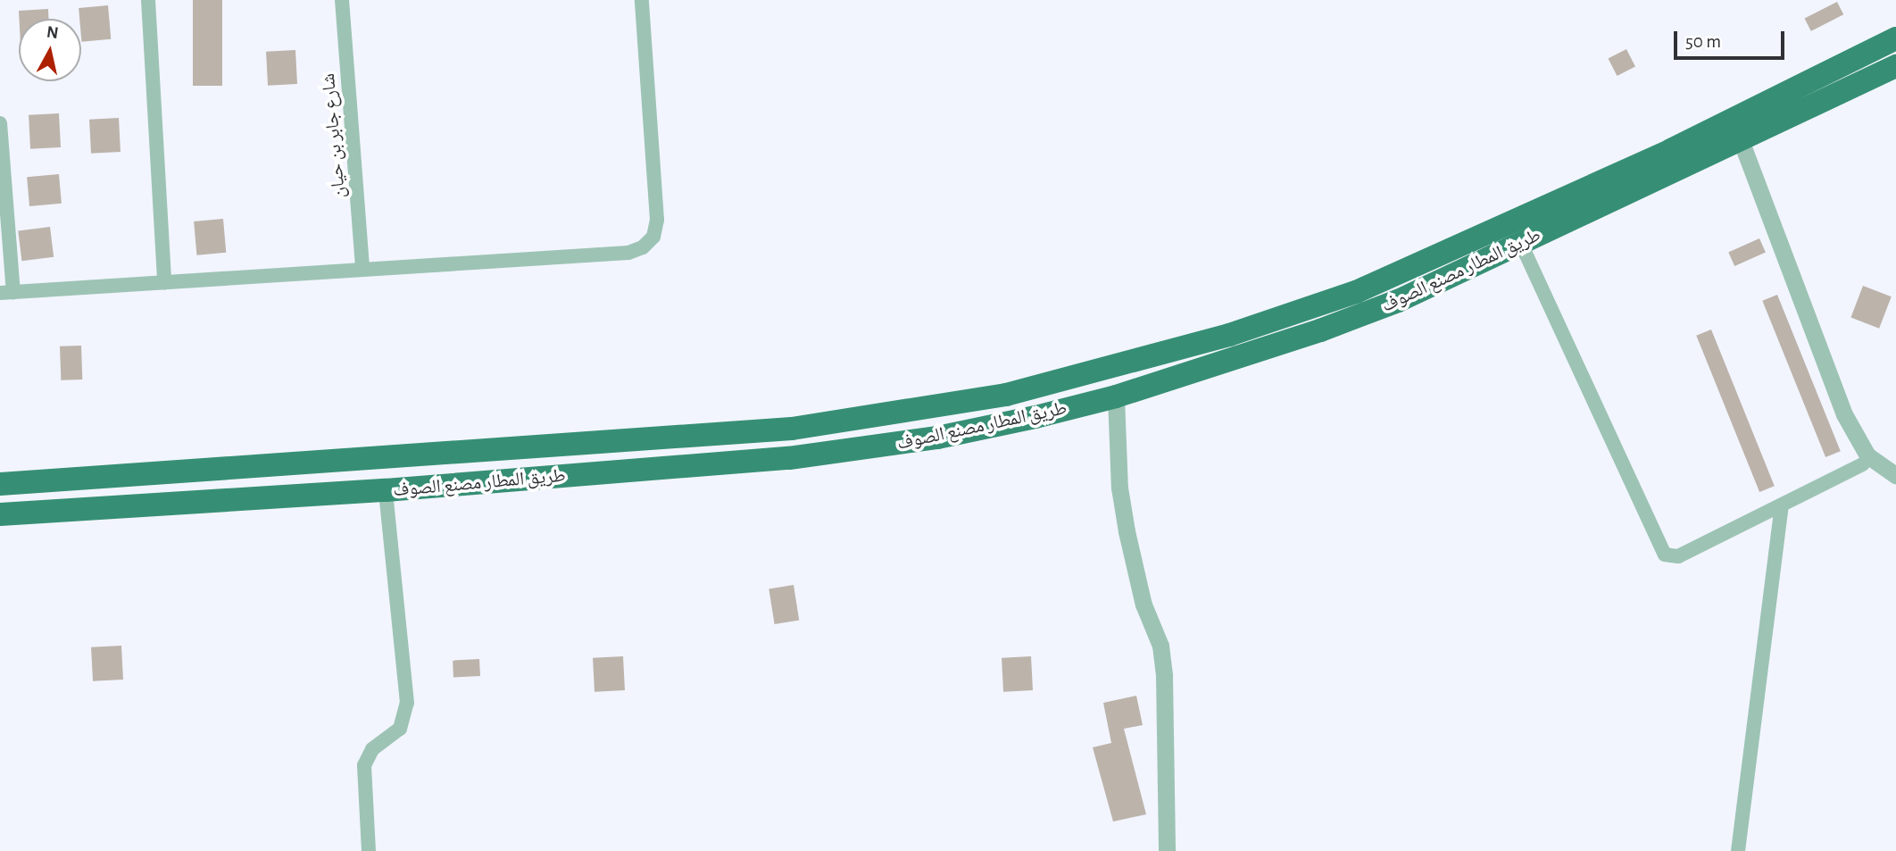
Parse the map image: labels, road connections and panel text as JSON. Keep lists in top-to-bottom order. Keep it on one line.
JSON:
{"streets":{"highway":["طريق المطار مصنع الصوف"],"street":["شارع جابر بن حيان"]},"scale_bar":"50 m","north":"top"}
